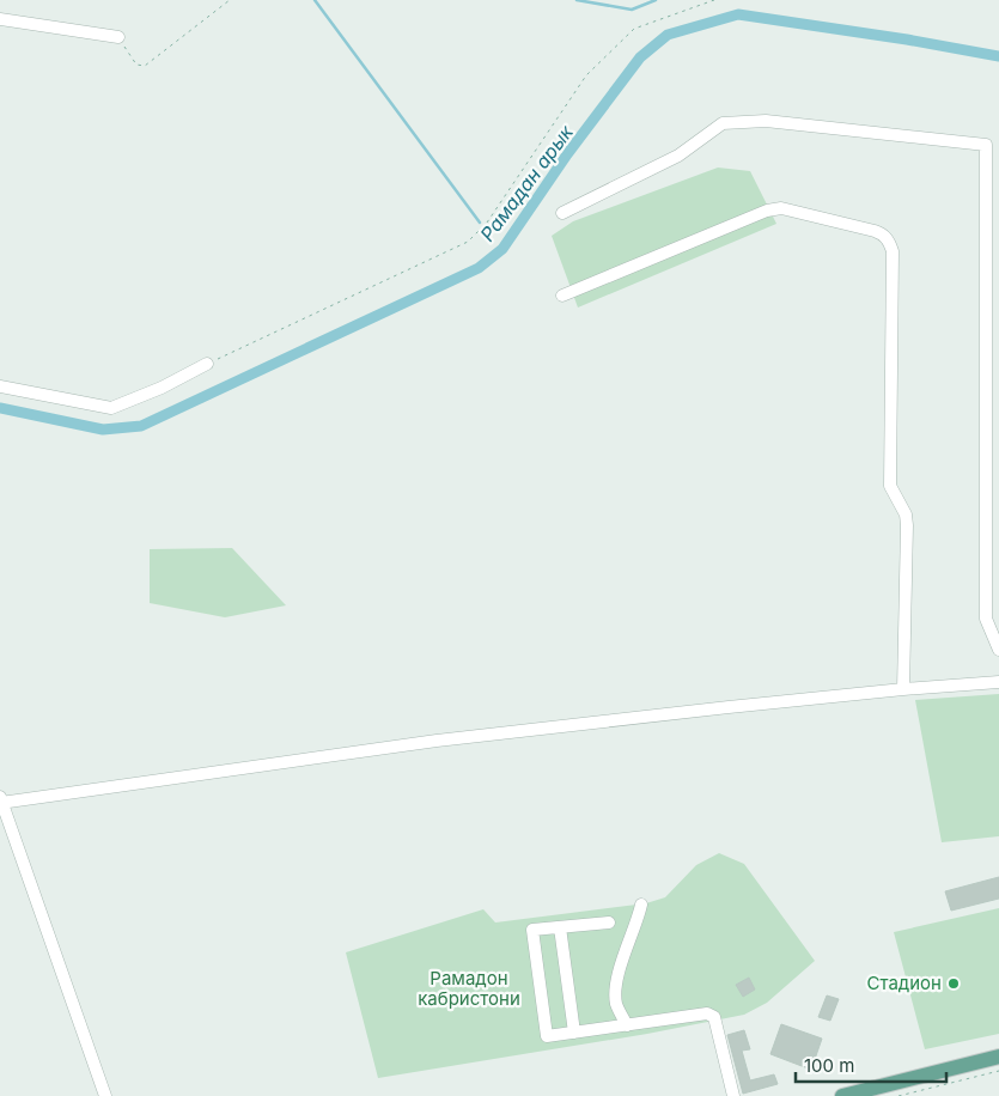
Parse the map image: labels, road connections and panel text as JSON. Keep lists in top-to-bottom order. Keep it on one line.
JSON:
{"water":["Рамадан арык"],"parks":["Рамадон кабристони"],"places":["Стадион"],"scale_bar":"100 m"}
